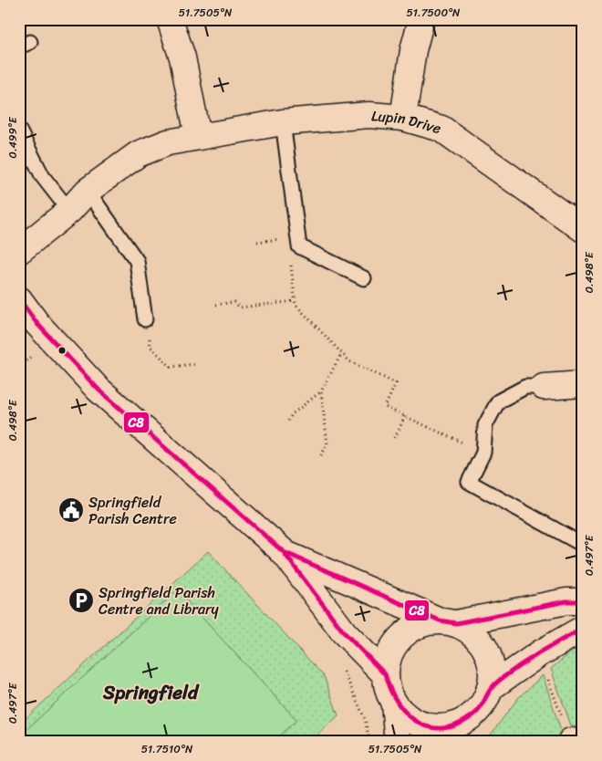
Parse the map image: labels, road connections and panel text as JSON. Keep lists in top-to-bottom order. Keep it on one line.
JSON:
{"streets":{"street":["Lupin Drive"]},"districts":["Springfield"],"places":{"public building":["Springfield Parish Centre"],"parking":["Springfield Parish Centre and Library"]},"lines":["transit line C8"],"coordinates":["51.7505°N","51.7500°N","0.499°E","0.498°E","0.497°E","51.7510°N"]}
